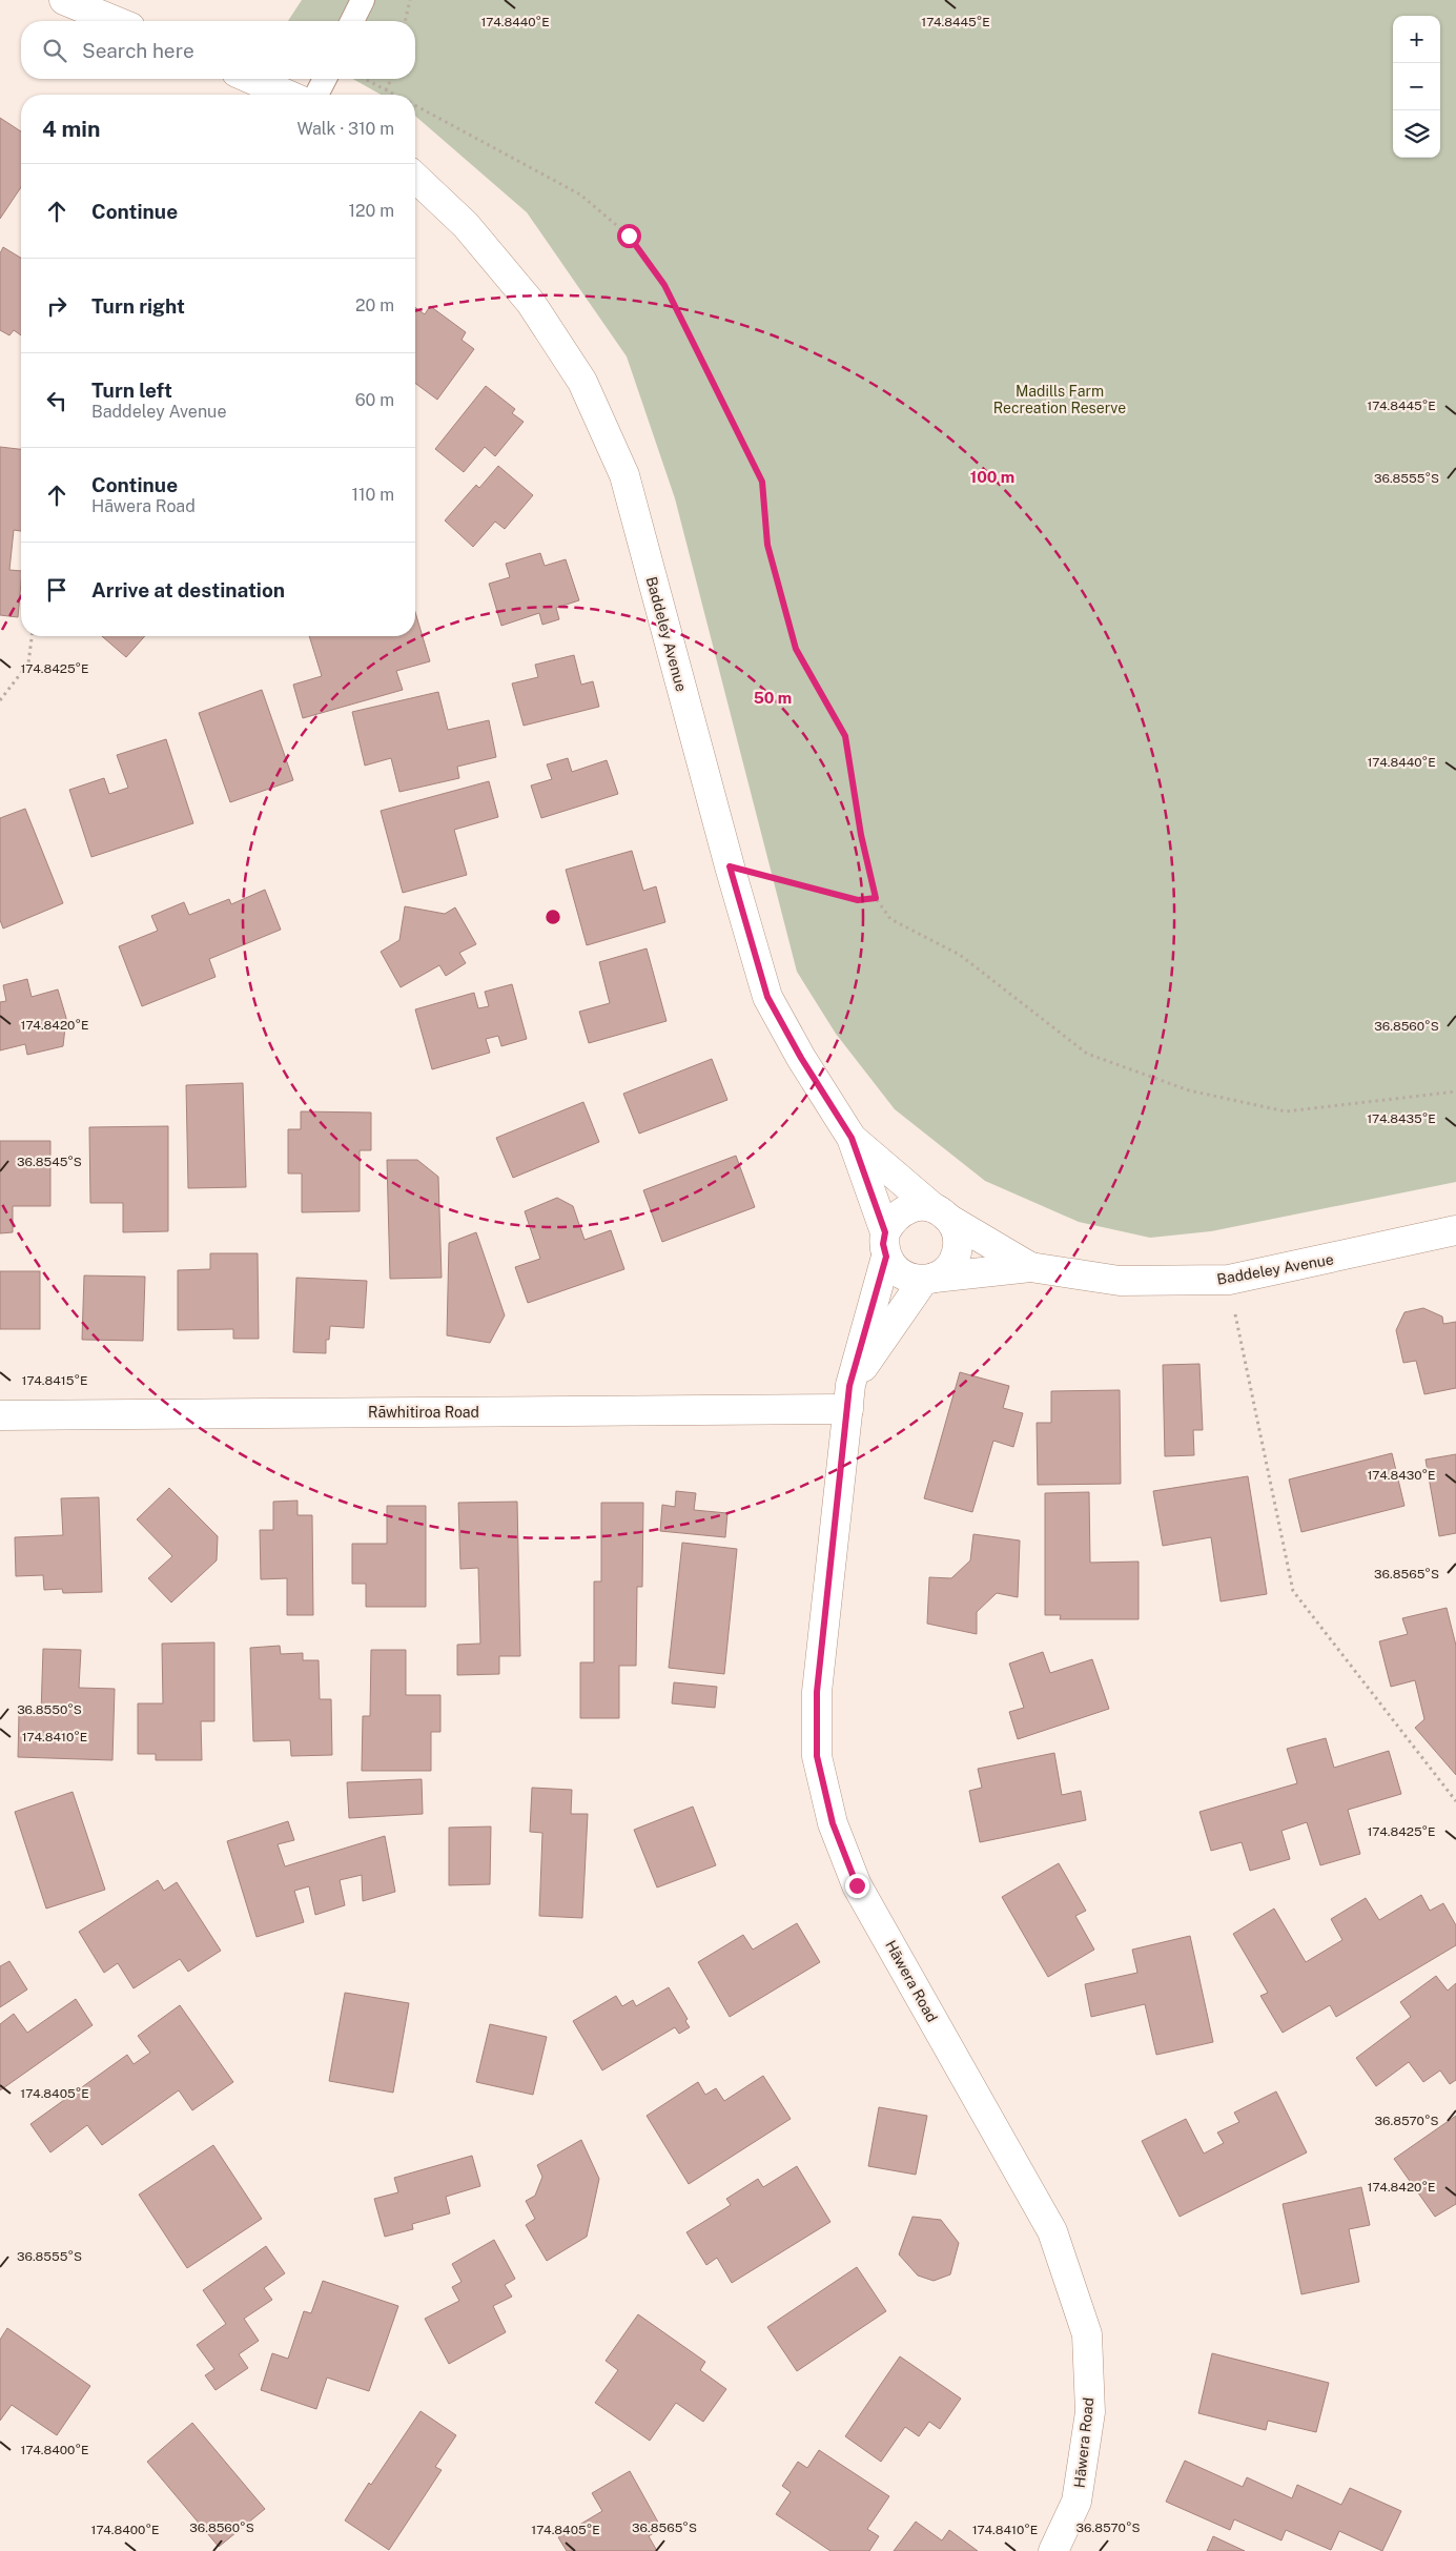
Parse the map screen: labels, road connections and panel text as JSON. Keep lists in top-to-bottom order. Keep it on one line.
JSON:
{"streets":{"street":["Baddeley Avenue","Rāwhitiroa Road","Hāwera Road"]},"crossings":[["Baddeley Avenue","Hāwera Road"],["Rāwhitiroa Road","Hāwera Road"]],"parks":["Madills Farm Recreation Reserve"],"page":{"map_buttons":["+","−"],"search":"Search here","heading":["4 min","Walk · 310 m"],"list":[["Continue","120 m"],["Turn right","20 m"],["Turn left","Baddeley Avenue","60 m"],["Continue","Hāwera Road","110 m"],"Arrive at destination"]},"coordinates":["174.8440°E","174.8445°E","36.8555°S","174.8425°E","174.8420°E","36.8560°S","174.8435°E","36.8545°S","174.8415°E","174.8430°E","36.8565°S","36.8550°S","174.8410°E","174.8405°E","36.8570°S","174.8400°E"],"rings":["100 m","50 m"]}
